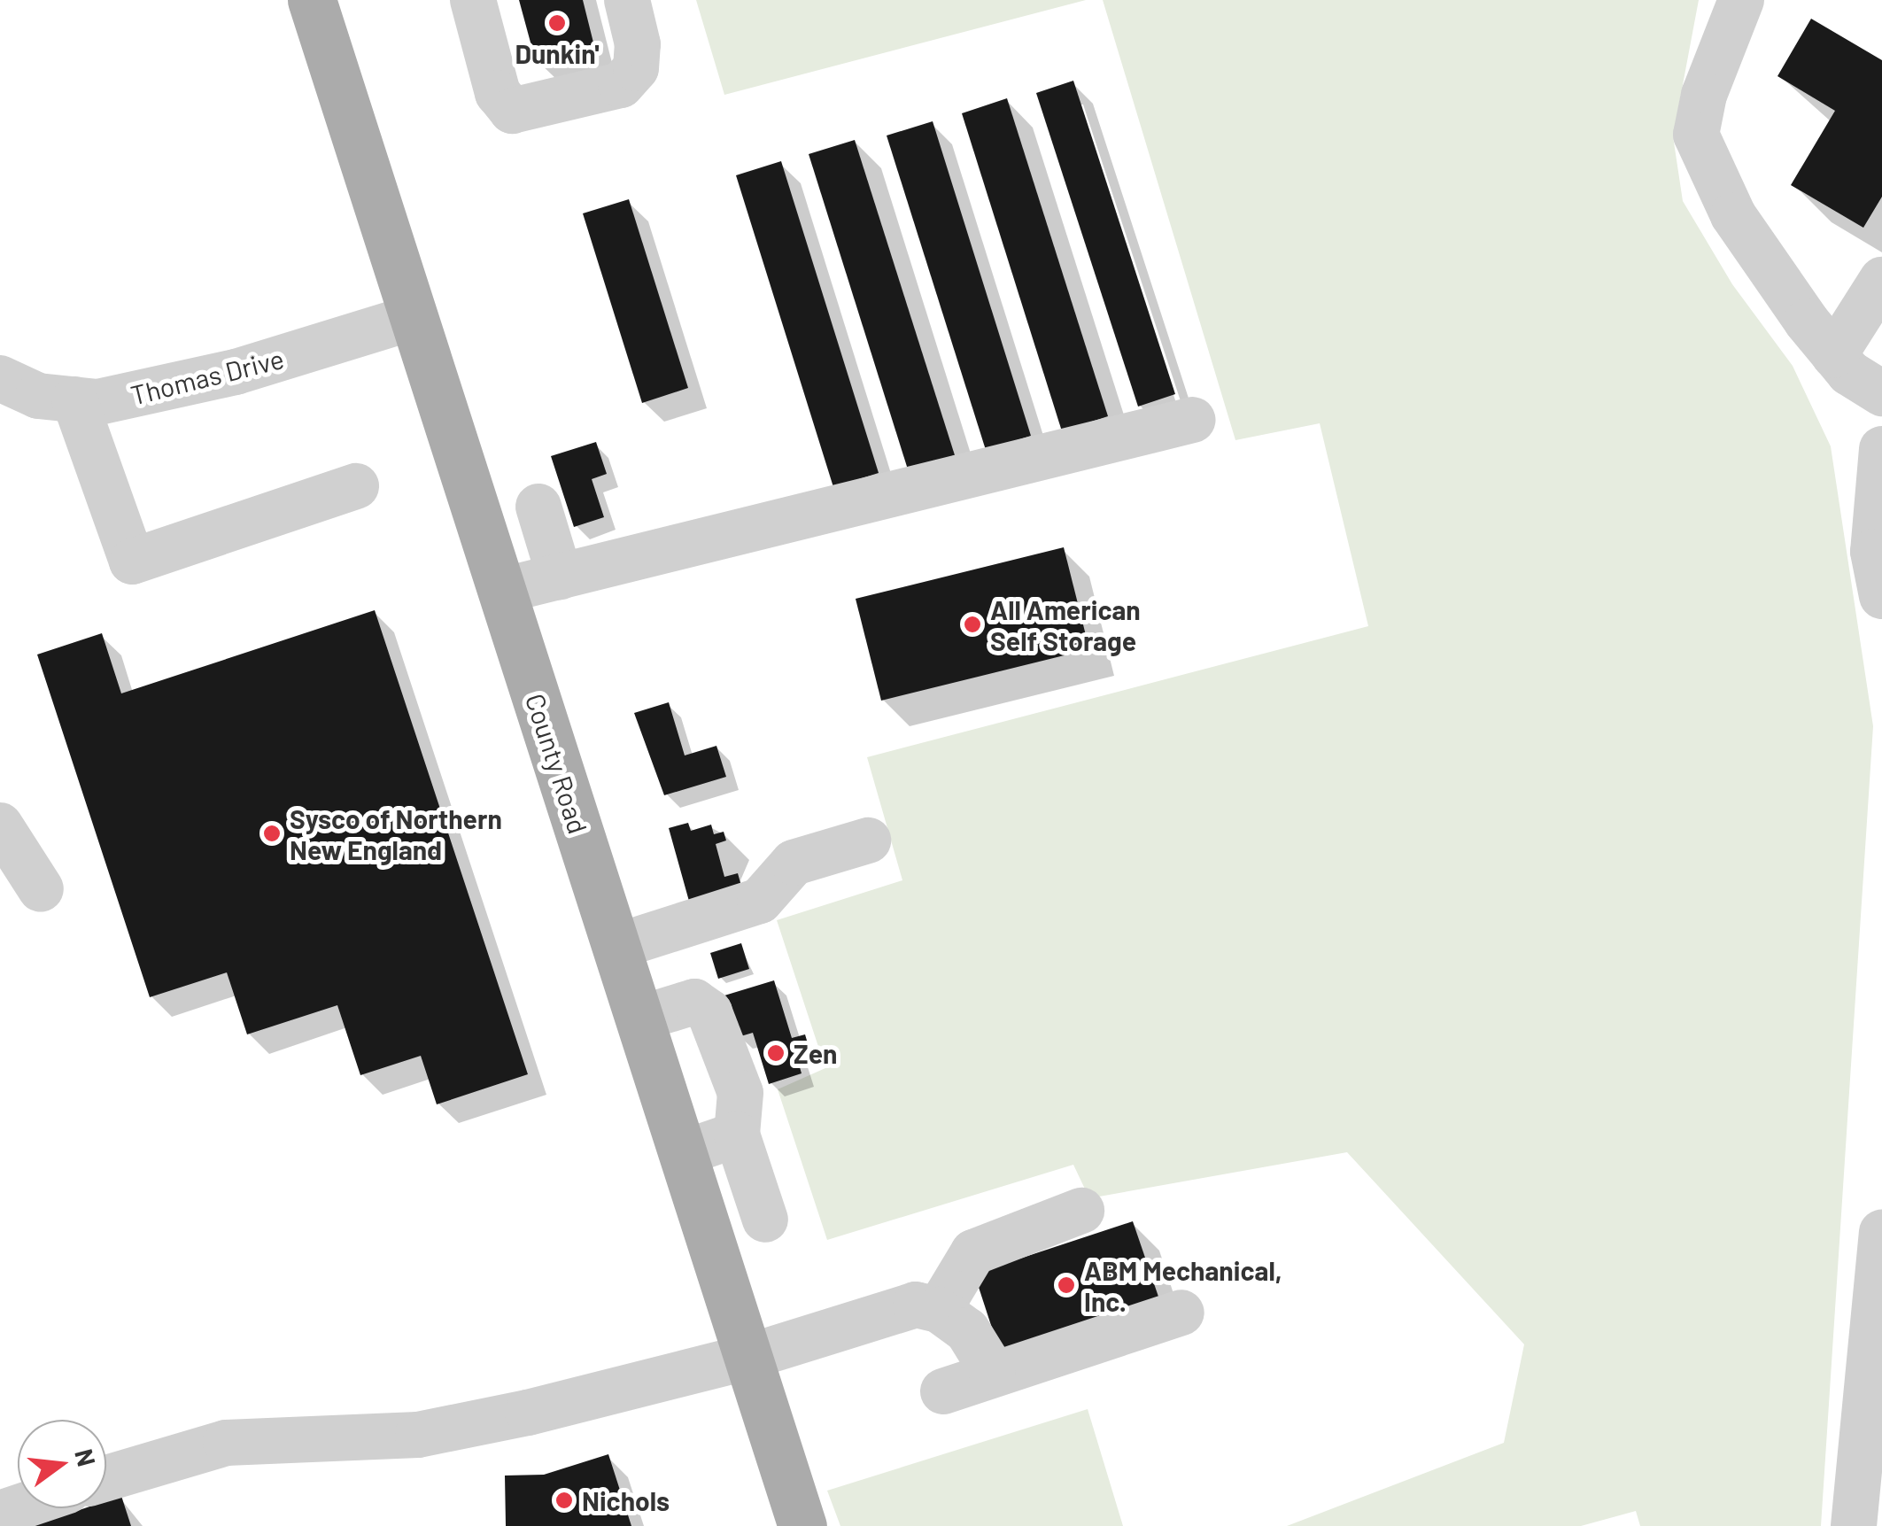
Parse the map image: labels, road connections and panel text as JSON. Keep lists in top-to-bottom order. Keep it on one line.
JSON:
{"streets":{"main road":["County Road"],"street":["Thomas Drive"]},"crossings":[["Thomas Drive","County Road"]],"places":["Dunkin'","All American Self Storage","Sysco of Northern New England","Zen","ABM Mechanical, Inc.","Nichols"],"north":"right"}
